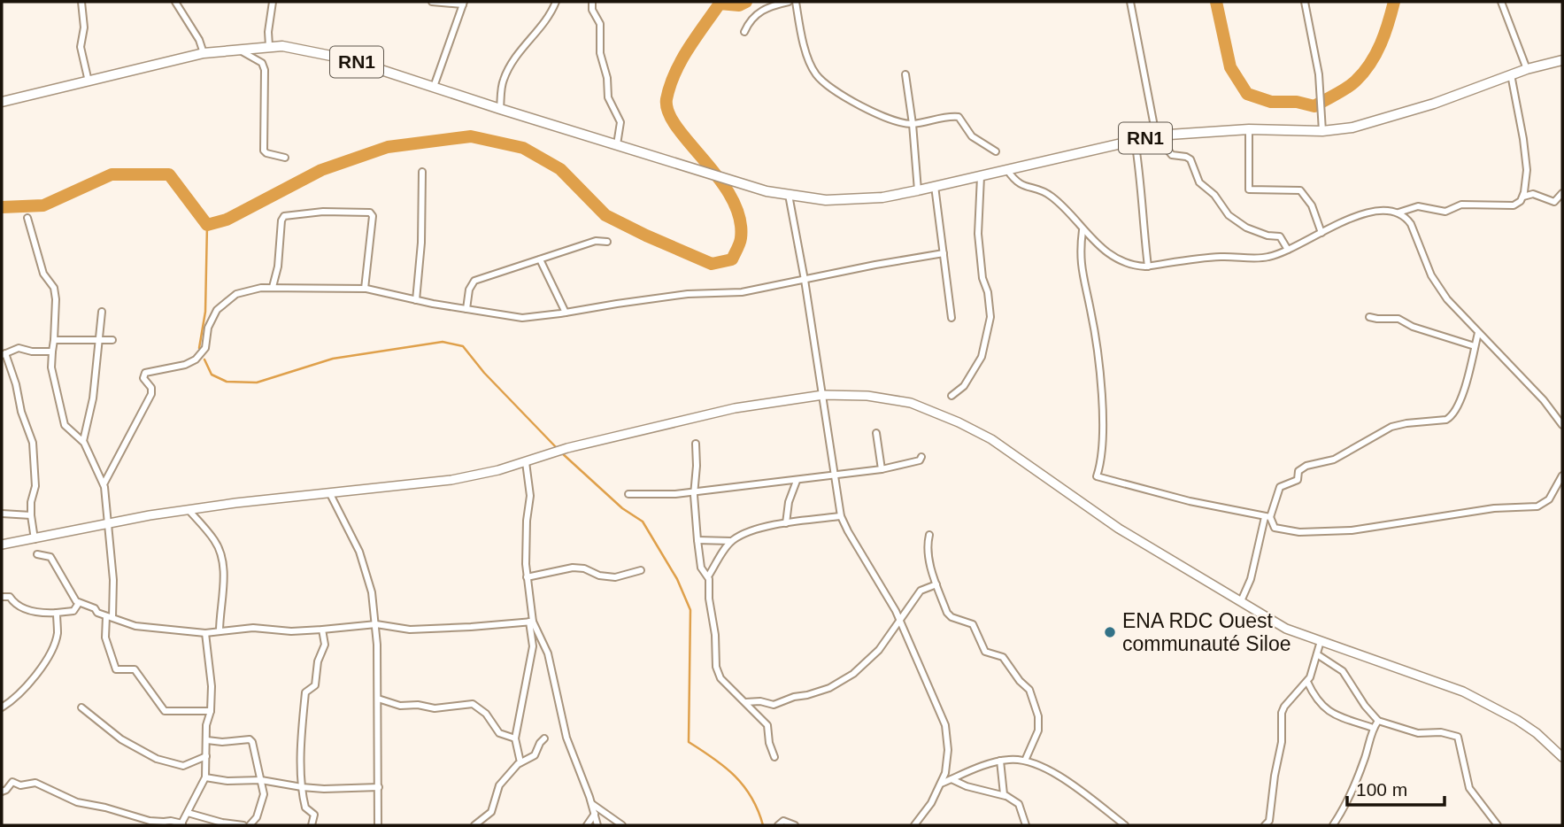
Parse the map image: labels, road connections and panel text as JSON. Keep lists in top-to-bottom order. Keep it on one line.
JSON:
{"streets":{"highway":["RN1"]},"places":["ENA RDC Ouest communauté Siloe"],"scale_bar":"100 m"}
